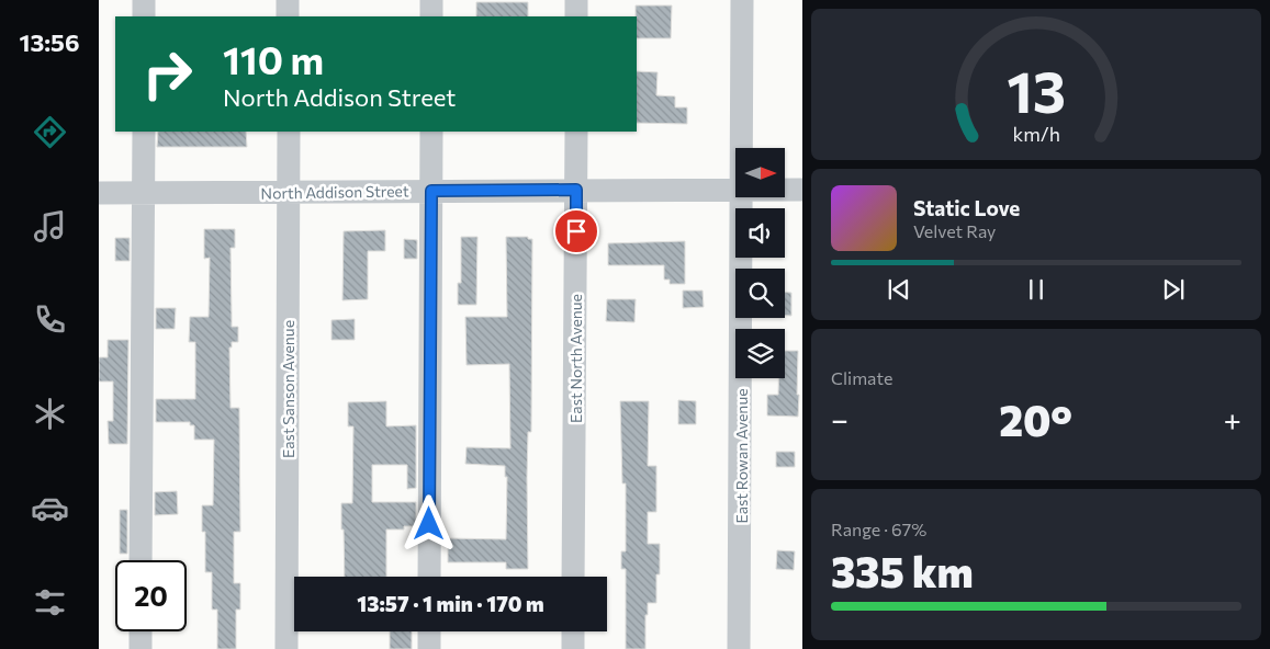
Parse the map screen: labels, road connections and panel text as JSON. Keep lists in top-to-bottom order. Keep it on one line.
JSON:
{"streets":{"street":["North Addison Street","East North Avenue","East Sanson Avenue","East Rowan Avenue"]},"crossings":[["North Addison Street","East North Avenue"],["North Addison Street","East Sanson Avenue"]],"north":"right","page":{"tabs":"13:56","turn":["110 m","North Addison Street"],"song":["Static Love","Velvet Ray"],"tile":["Climate",["Range · 67%","335 km"]],"heat":["−","20°","+"],"limit":"20","trip":"13:57 · 1 min · 170 m","gauge":["13","km/h"]}}
